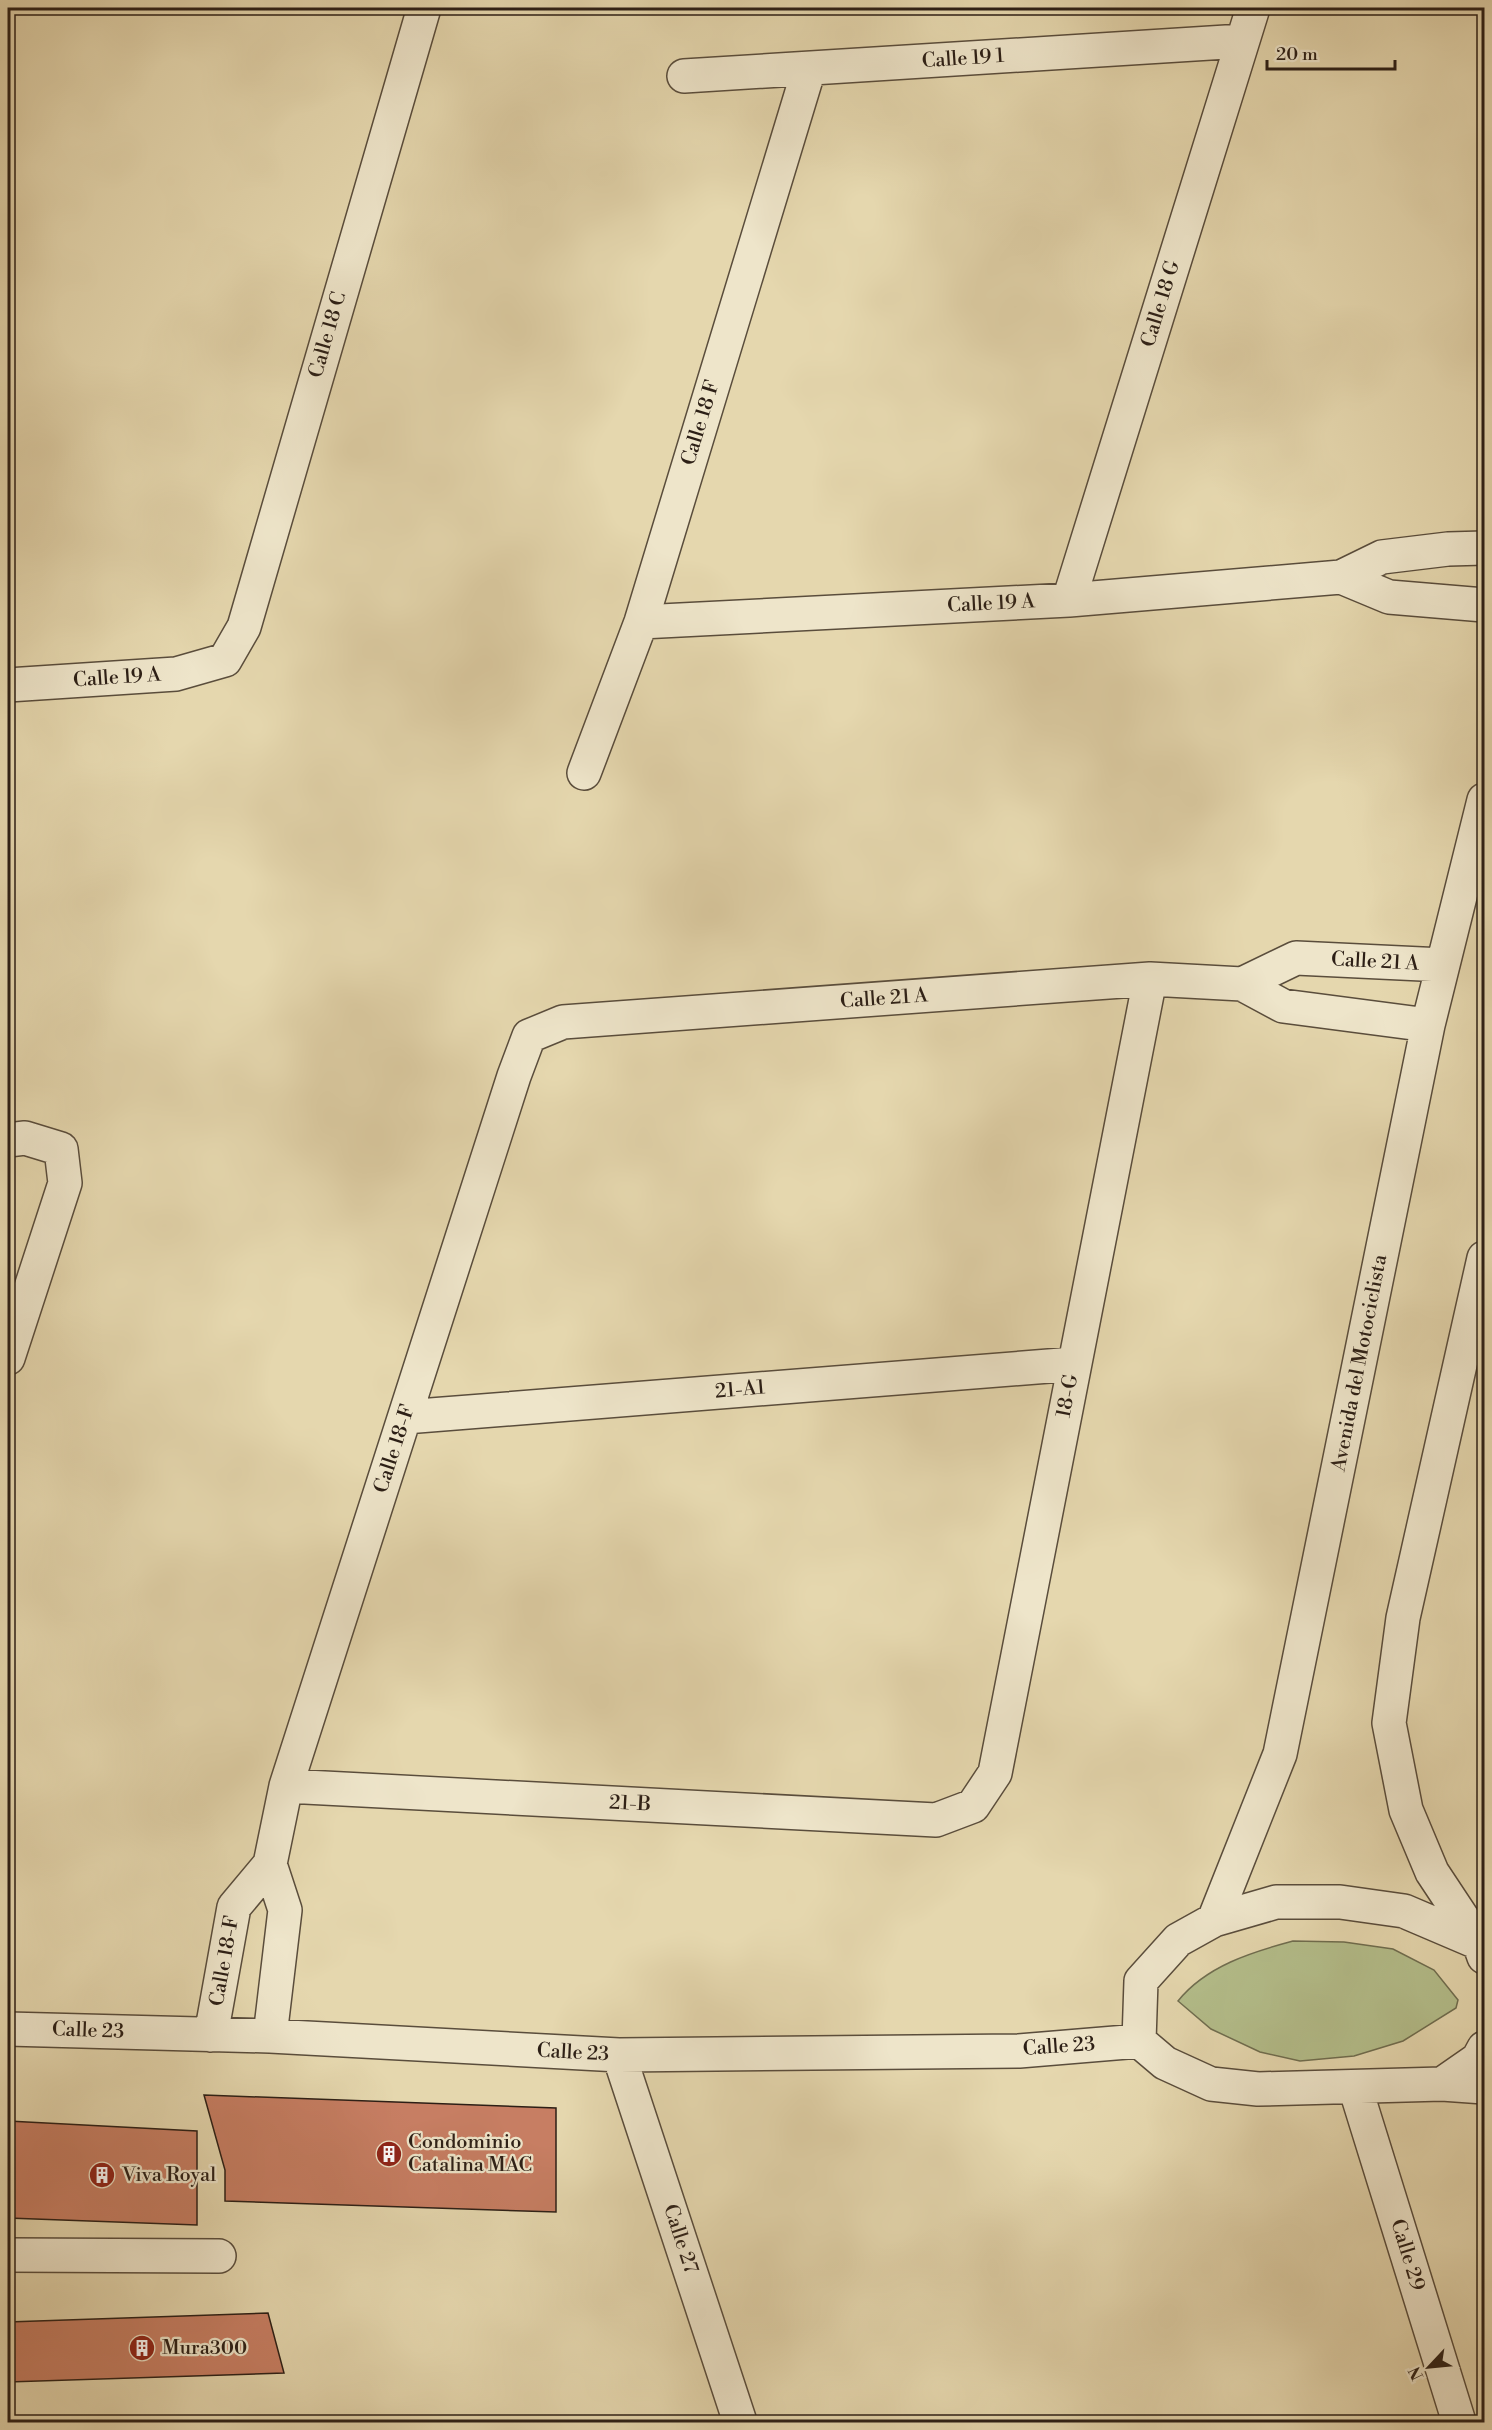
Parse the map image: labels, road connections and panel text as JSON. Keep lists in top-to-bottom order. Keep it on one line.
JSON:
{"streets":{"street":["Calle 19 1","Calle 18 G","Calle 18 C","Calle 18 F","Calle 19 A","Calle 21 A","Avenida del Motociclista","21-A1","18-G","Calle 18-F","21-B","Calle 23","Calle 27","Calle 29"]},"crossings":[["Calle 19 1","Calle 18 G"],["Calle 19 1","Calle 18 F"],["Calle 18 G","Calle 19 A"],["Calle 18 C","Calle 19 A"],["Calle 18 F","Calle 19 A"],["Calle 21 A","Avenida del Motociclista"],["Calle 21 A","18-G"],["Calle 21 A","Calle 18-F"],["21-A1","18-G"],["21-A1","Calle 18-F"],["18-G","21-B"],["Calle 18-F","21-B"],["Calle 18-F","Calle 23"],["Calle 23","Calle 27"]],"places":{"building":["Condominio Catalina MAC","Viva Royal","Mura300"]},"scale_bar":"20 m","north":"bottom left"}
